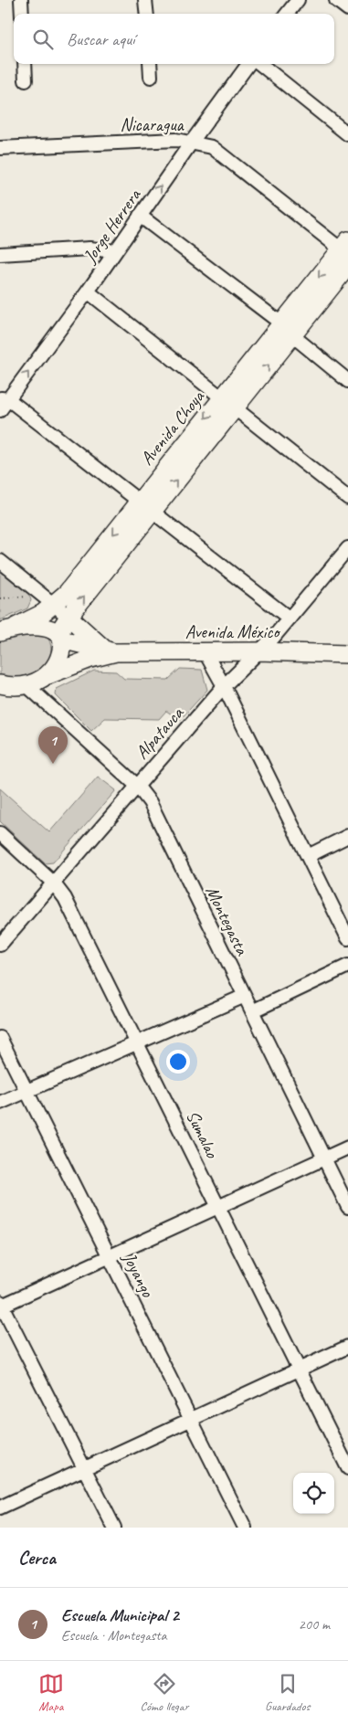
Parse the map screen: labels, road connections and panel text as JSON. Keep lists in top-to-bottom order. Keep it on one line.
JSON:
{"streets":{"main road":["Avenida Choya","Avenida México"],"street":["Nicaragua","Jorge Herrera","Alpatauca","Montegasta","Sumalao","Joyango"]},"crossings":[["Nicaragua","Jorge Herrera"],["Nicaragua","Avenida Choya"],["Avenida Choya","Avenida México"],["Avenida México","Alpatauca"],["Avenida México","Montegasta"],["Alpatauca","Montegasta"],["Alpatauca","Sumalao"]],"one_way":["Jorge Herrera"],"page":{"search":"Buscar aquí","pins":"1","heading":"Cerca","list":[{"mark":"1","name":"Escuela Municipal 2","note":"Escuela · Montegasta","value":"200 m"}],"nav":["Mapa","Cómo llegar","Guardados"]}}
